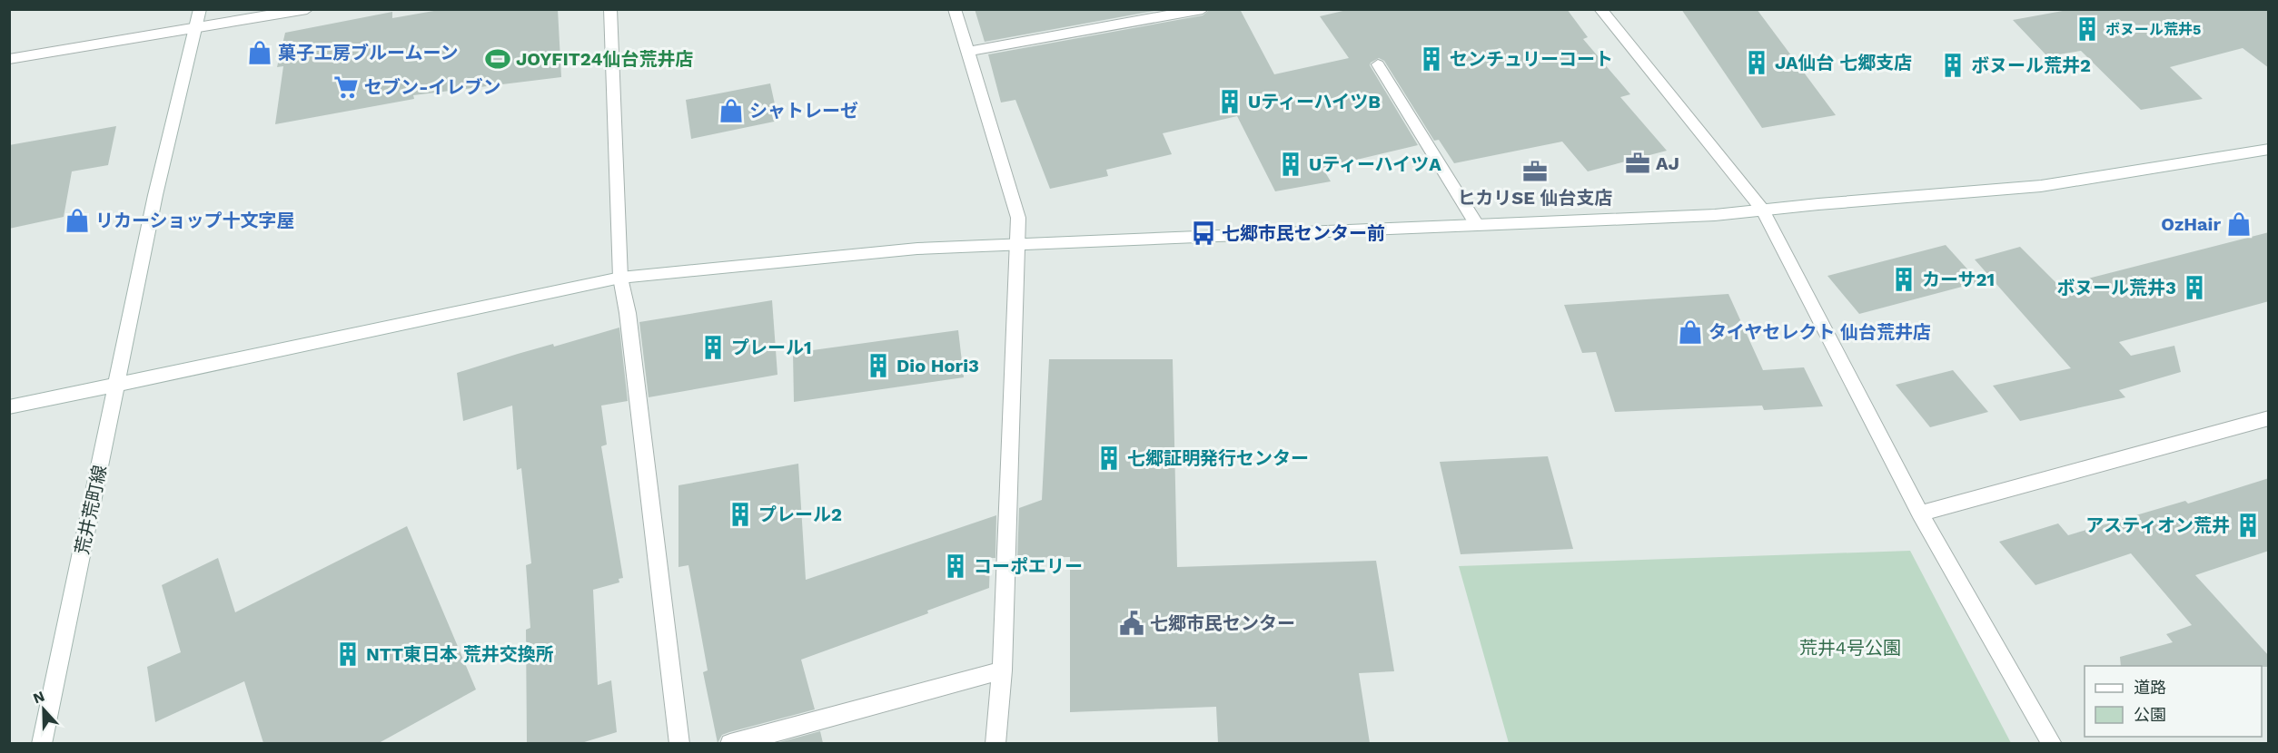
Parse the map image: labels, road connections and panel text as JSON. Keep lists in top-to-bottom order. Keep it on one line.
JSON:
{"streets":{"street":["荒井荒町線"]},"parks":["荒井4号公園"],"places":{"building":["ボヌール荒井5","センチュリーコート","JA仙台 七郷支店","ボヌール荒井2","UティーハイツB","UティーハイツA","カーサ21","ボヌール荒井3","プレール1","Dio Hori3","七郷証明発行センター","プレール2","アスティオン荒井","コーポエリー","NTT東日本 荒井交換所"],"shop":["菓子工房ブルームーン","シャトレーゼ","リカーショップ十文字屋","OzHair","タイヤセレクト 仙台荒井店"],"sports":["JOYFIT24仙台荒井店"],"supermarket":["セブン-イレブン"],"office":["AJ","ヒカリSE 仙台支店"],"bus stop":["七郷市民センター前"],"public building":["七郷市民センター"]},"legend":["道路","公園"],"north":"top"}
